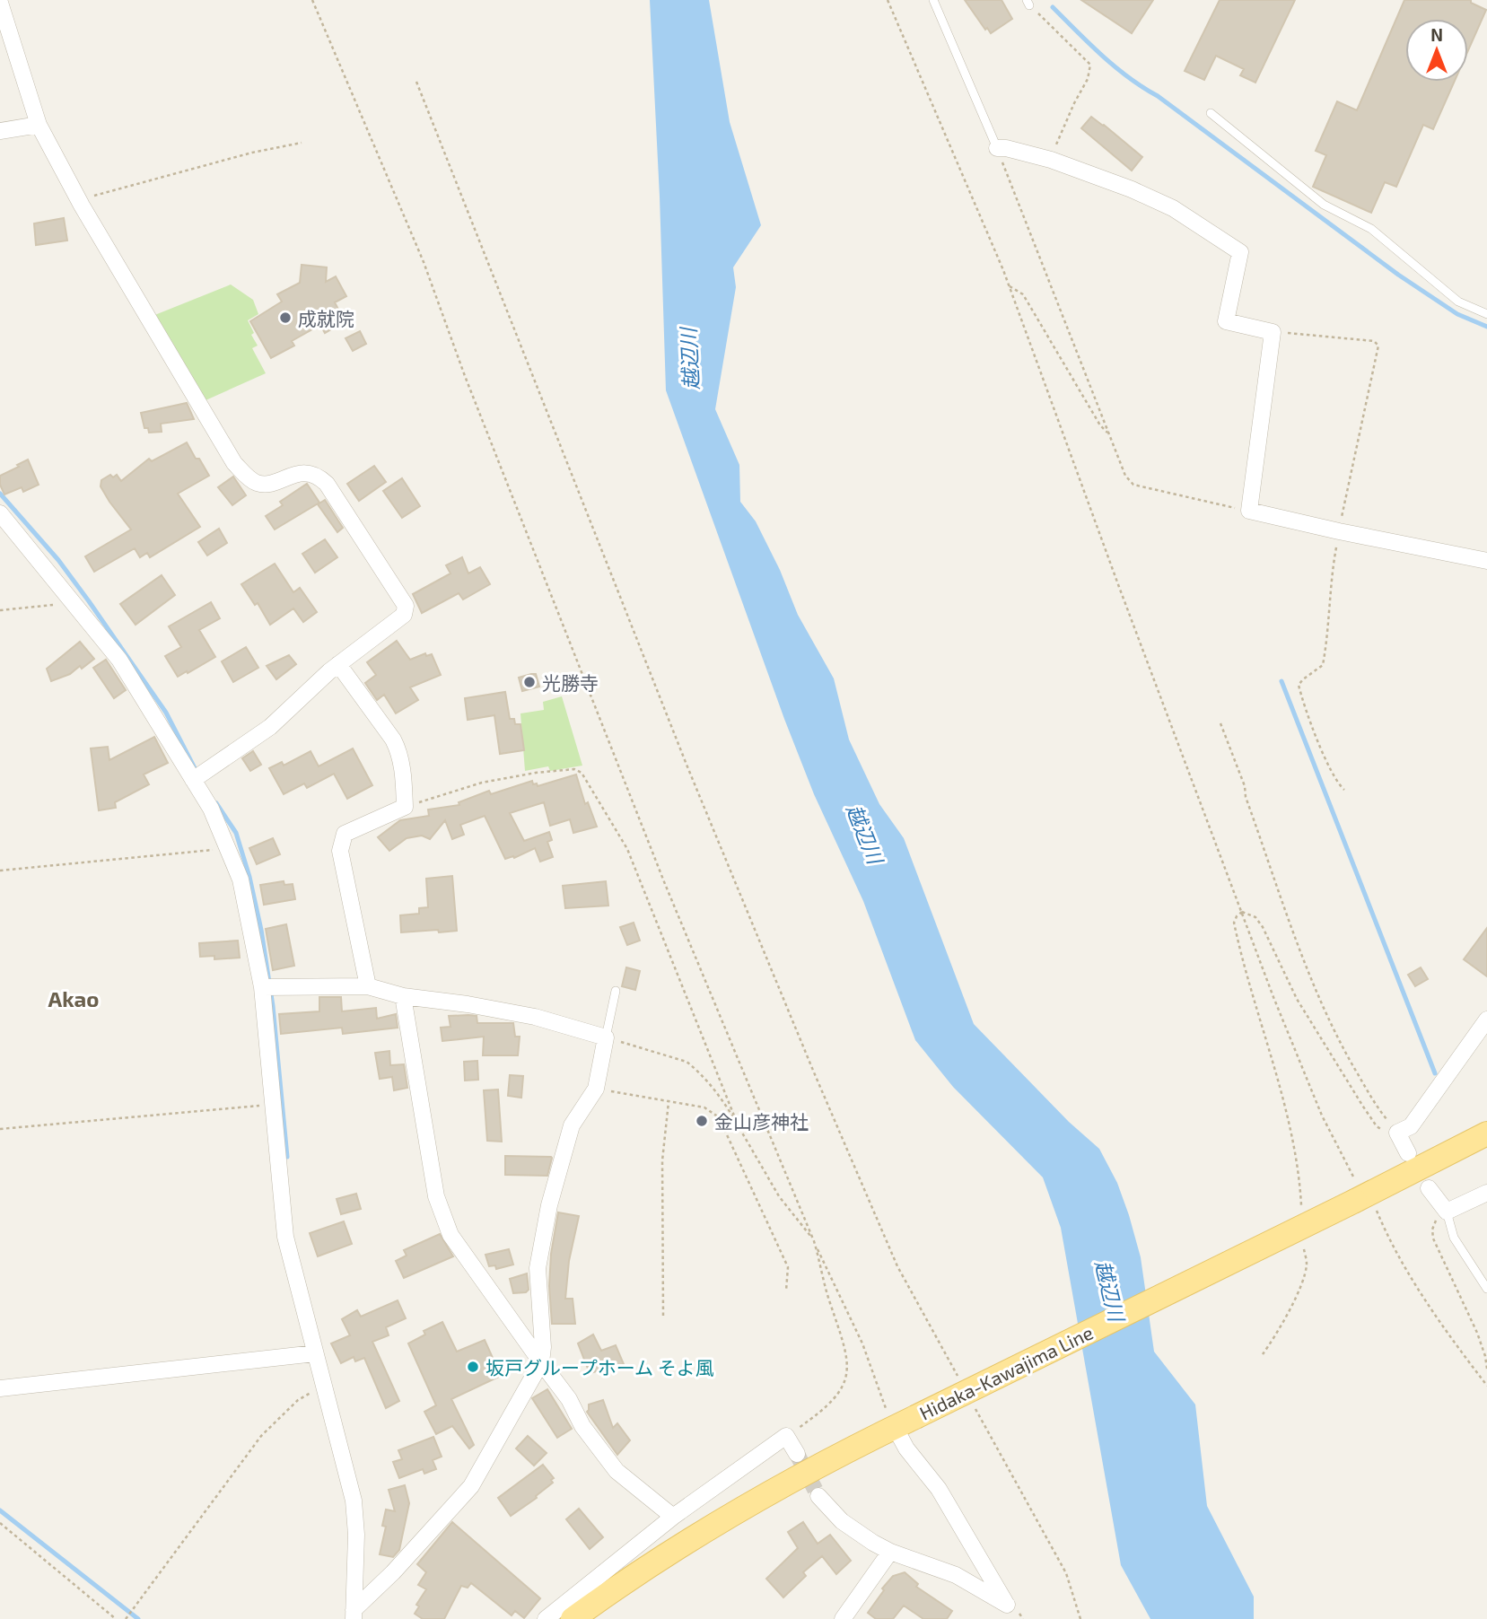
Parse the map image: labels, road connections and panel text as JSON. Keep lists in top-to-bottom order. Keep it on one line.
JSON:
{"streets":{"main road":["Hidaka-Kawajima Line"]},"districts":["Akao"],"water":["越辺川"],"places":["成就院","光勝寺","金山彦神社","坂戸グループホーム そよ風"],"north":"top"}
